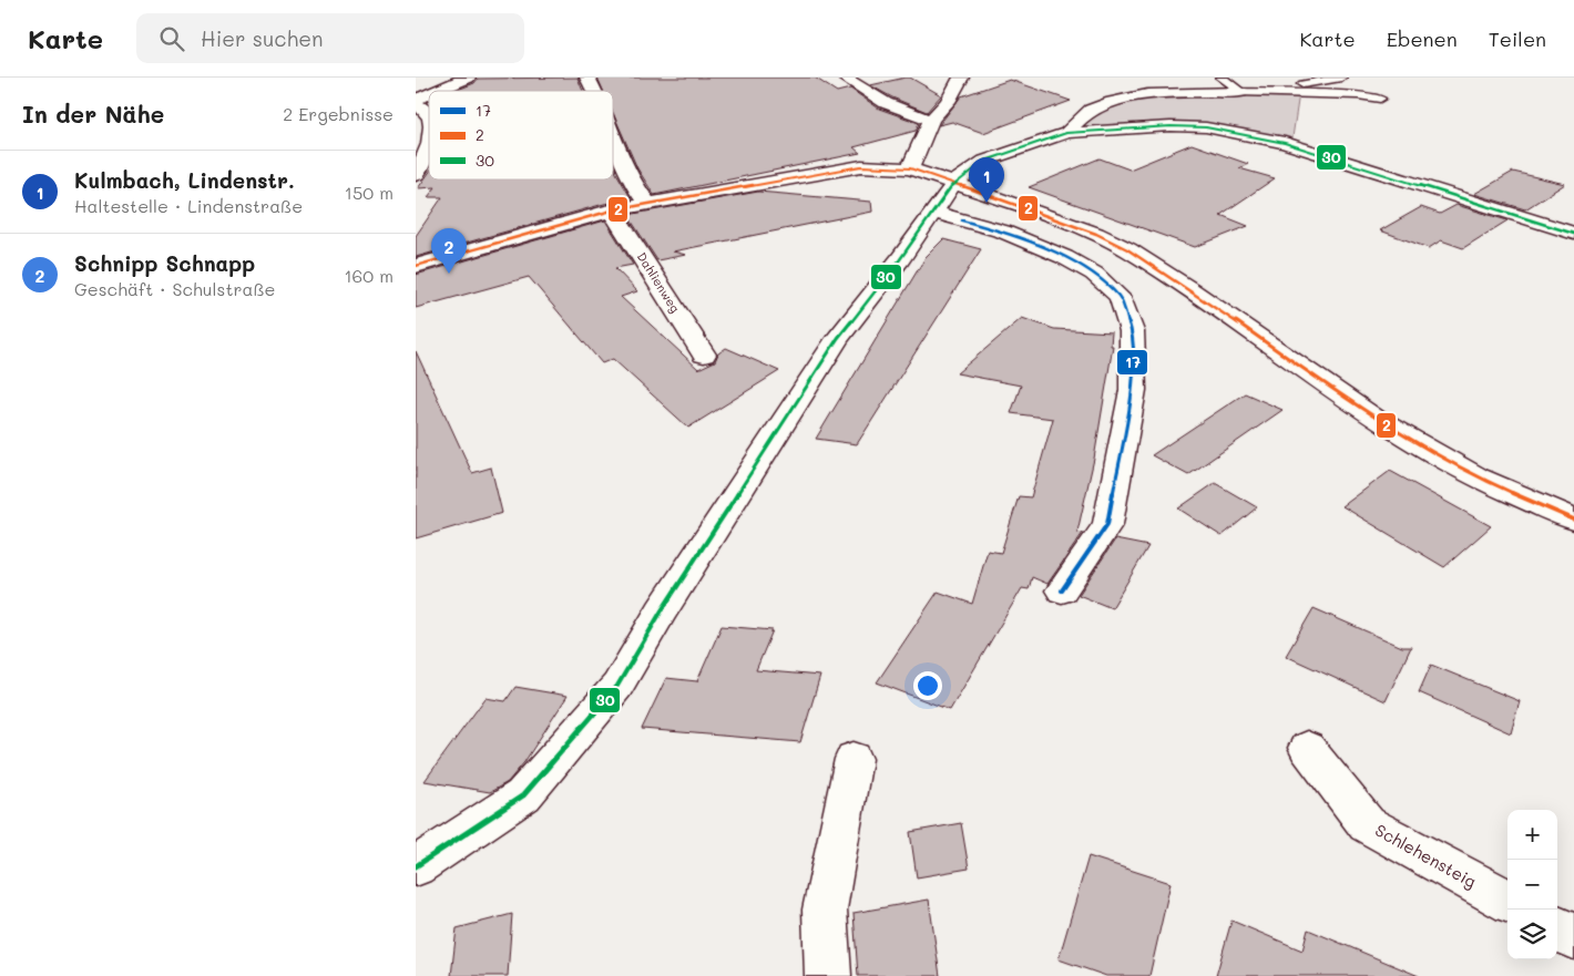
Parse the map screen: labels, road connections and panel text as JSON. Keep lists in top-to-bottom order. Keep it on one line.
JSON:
{"streets":{"street":["Dahlienweg","Schlehensteig"]},"lines":["transit line 30","transit line 2","transit line 17"],"legend":["17","2","30"],"page":{"header":"Karte","search":"Hier suchen","nav":["Karte","Ebenen","Teilen"],"heading":["In der Nähe","2 Ergebnisse"],"list":[{"mark":"1","name":"Kulmbach, Lindenstr.","note":"Haltestelle · Lindenstraße","value":"150 m"},{"mark":"2","name":"Schnipp Schnapp","note":"Geschäft · Schulstraße","value":"160 m"}],"pins":["1","2"],"map_buttons":["+","−"]}}
